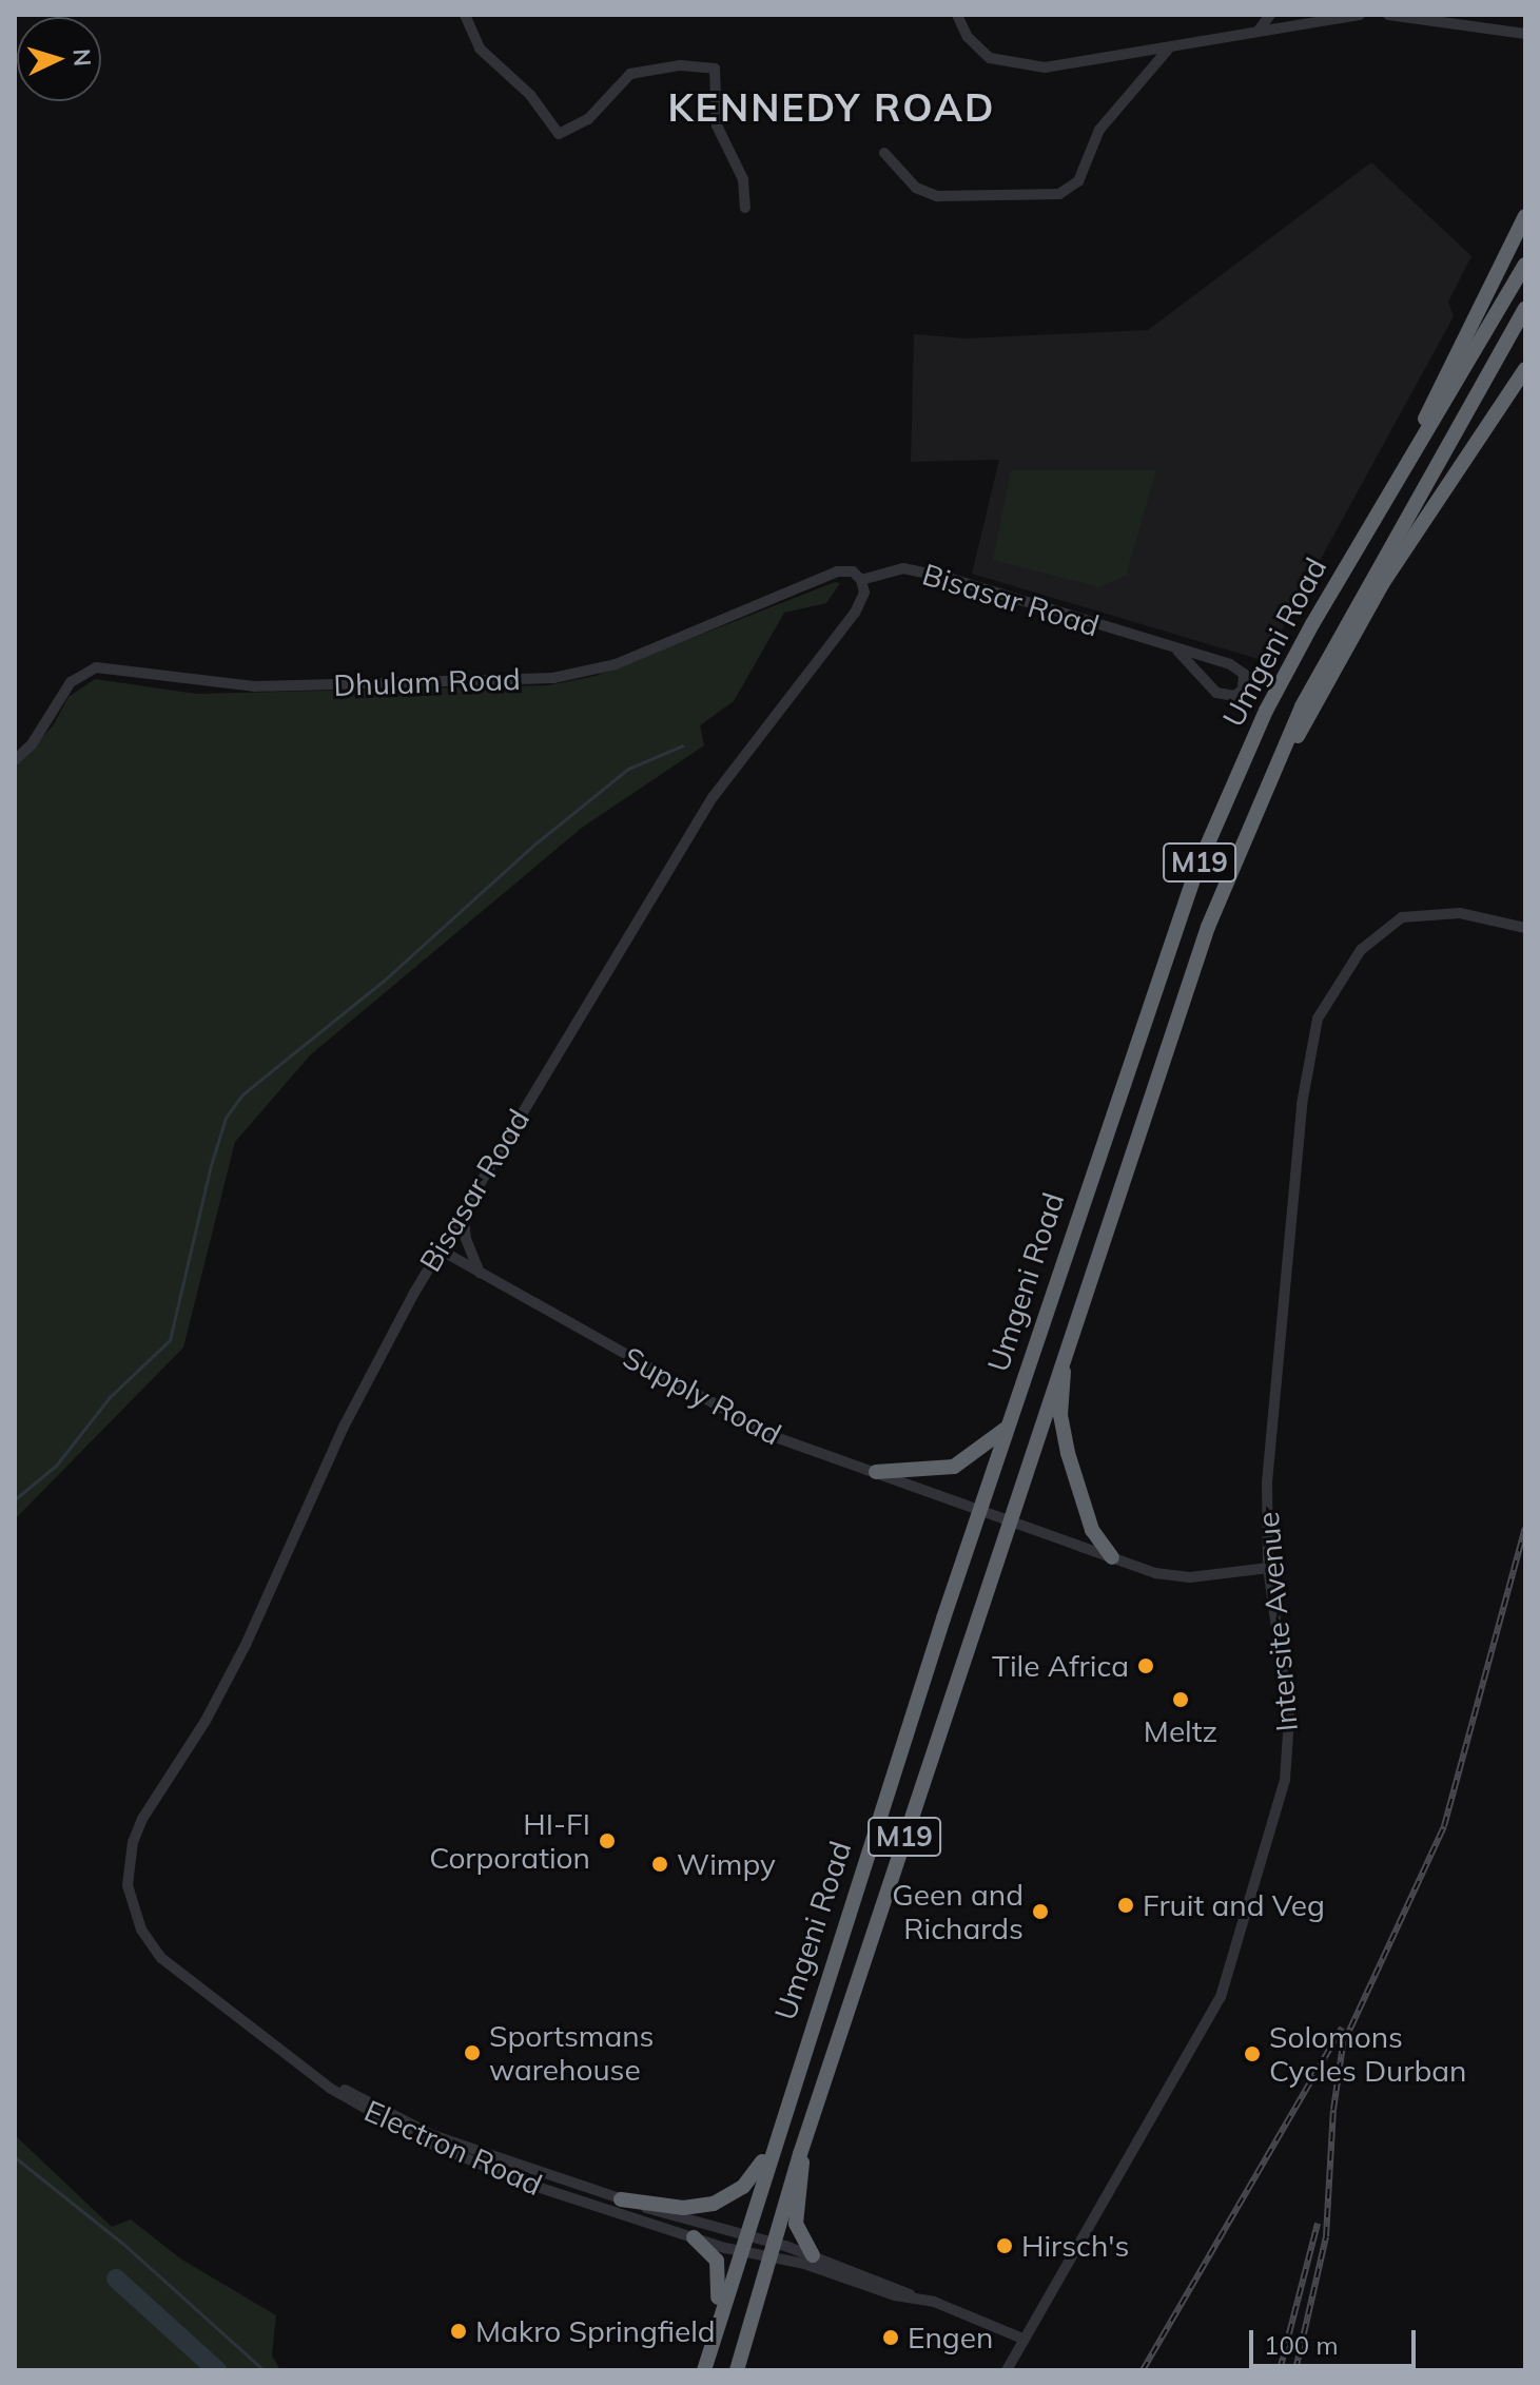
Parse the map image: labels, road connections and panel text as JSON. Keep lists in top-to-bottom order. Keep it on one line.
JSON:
{"streets":{"highway":["Umgeni Road","M19"],"street":["Bisasar Road","Dhulam Road","Supply Road","Intersite Avenue","Electron Road"]},"crossings":[["Bisasar Road","Dhulam Road"],["Bisasar Road","Supply Road"],["Bisasar Road","Electron Road"],["Umgeni Road","Supply Road"],["Umgeni Road","Electron Road"],["Supply Road","Intersite Avenue"]],"districts":["KENNEDY ROAD"],"places":["Tile Africa","Meltz","HI-FI Corporation","Wimpy","Fruit and Veg","Geen and Richards","Sportsmans warehouse","Solomons Cycles Durban","Hirsch's","Makro Springfield","Engen"],"scale_bar":"100 m","north":"right"}
